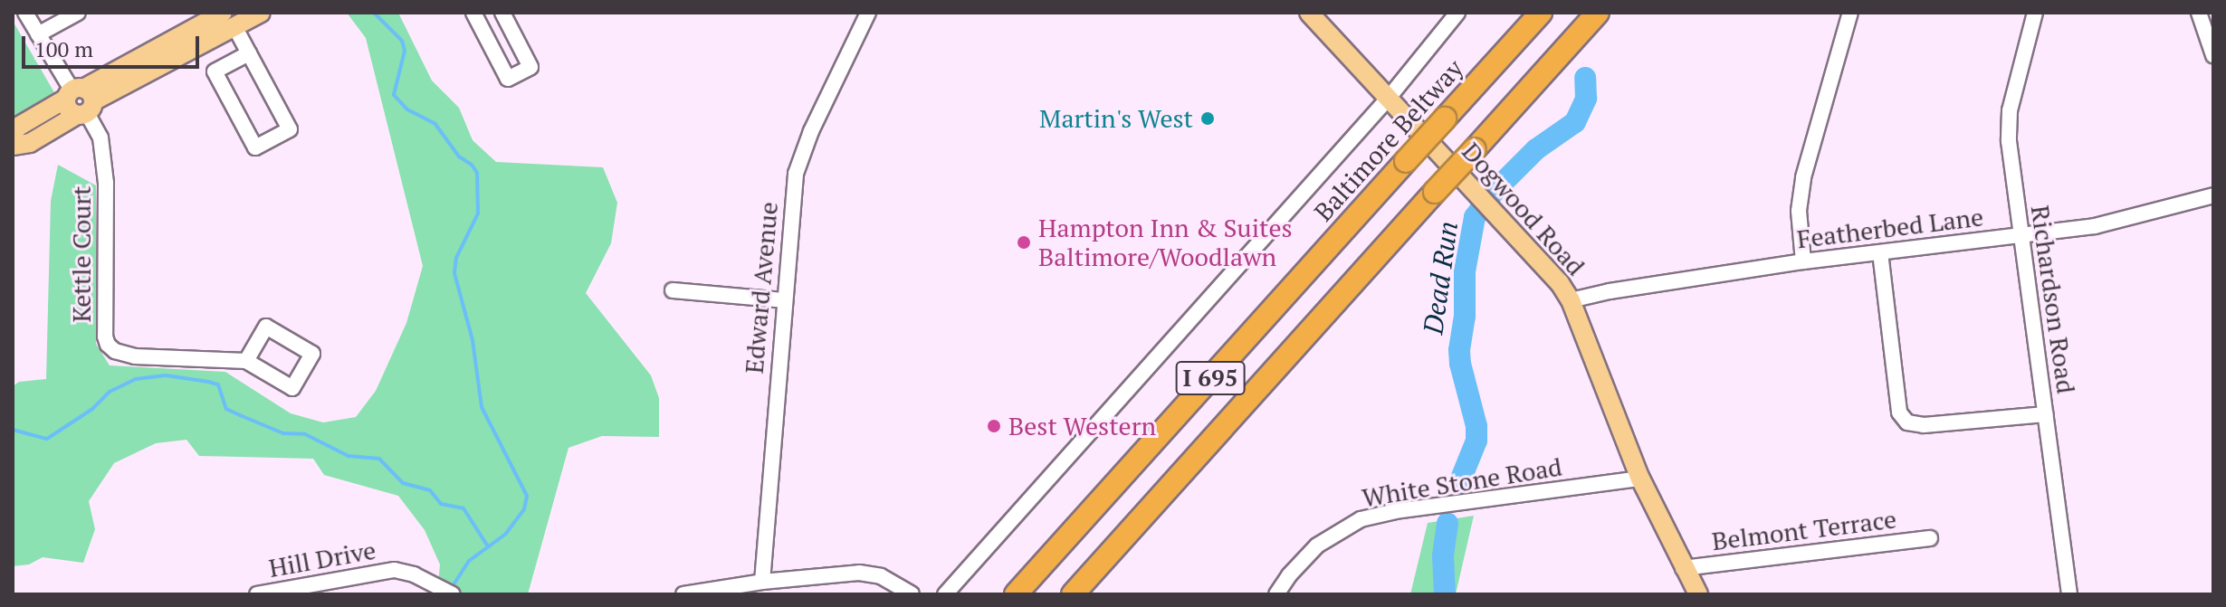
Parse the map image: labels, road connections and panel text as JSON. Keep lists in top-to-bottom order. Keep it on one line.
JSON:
{"streets":{"highway":["Baltimore Beltway","I 695"],"main road":["Dogwood Road"],"street":["Featherbed Lane","Kettle Court","Edward Avenue","Richardson Road","White Stone Road","Belmont Terrace","Hill Drive"]},"crossings":[["Dogwood Road","Featherbed Lane"],["Dogwood Road","White Stone Road"],["Dogwood Road","Belmont Terrace"],["Featherbed Lane","Richardson Road"]],"water":["Dead Run"],"places":["Martin's West","Hampton Inn & Suites Baltimore/Woodlawn","Best Western"],"scale_bar":"100 m"}
